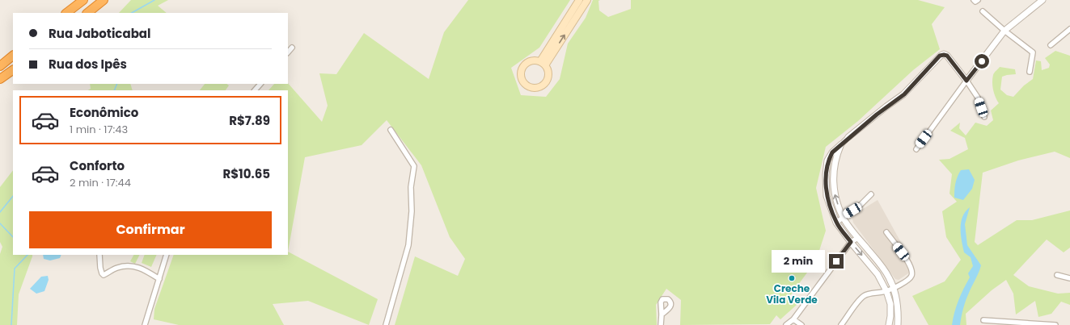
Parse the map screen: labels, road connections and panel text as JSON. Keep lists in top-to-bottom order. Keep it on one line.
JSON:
{"places":["Creche Vila Verde"],"page":{"banner":["Rua Jaboticabal","Rua dos Ipês"],"list":[{"name":"Econômico","note":"1 min · 17:43","value":"R$7.89"},{"name":"Conforto","note":"2 min · 17:44","value":"R$10.65"}],"buttons":"Confirmar","bubble":"2 min"}}
